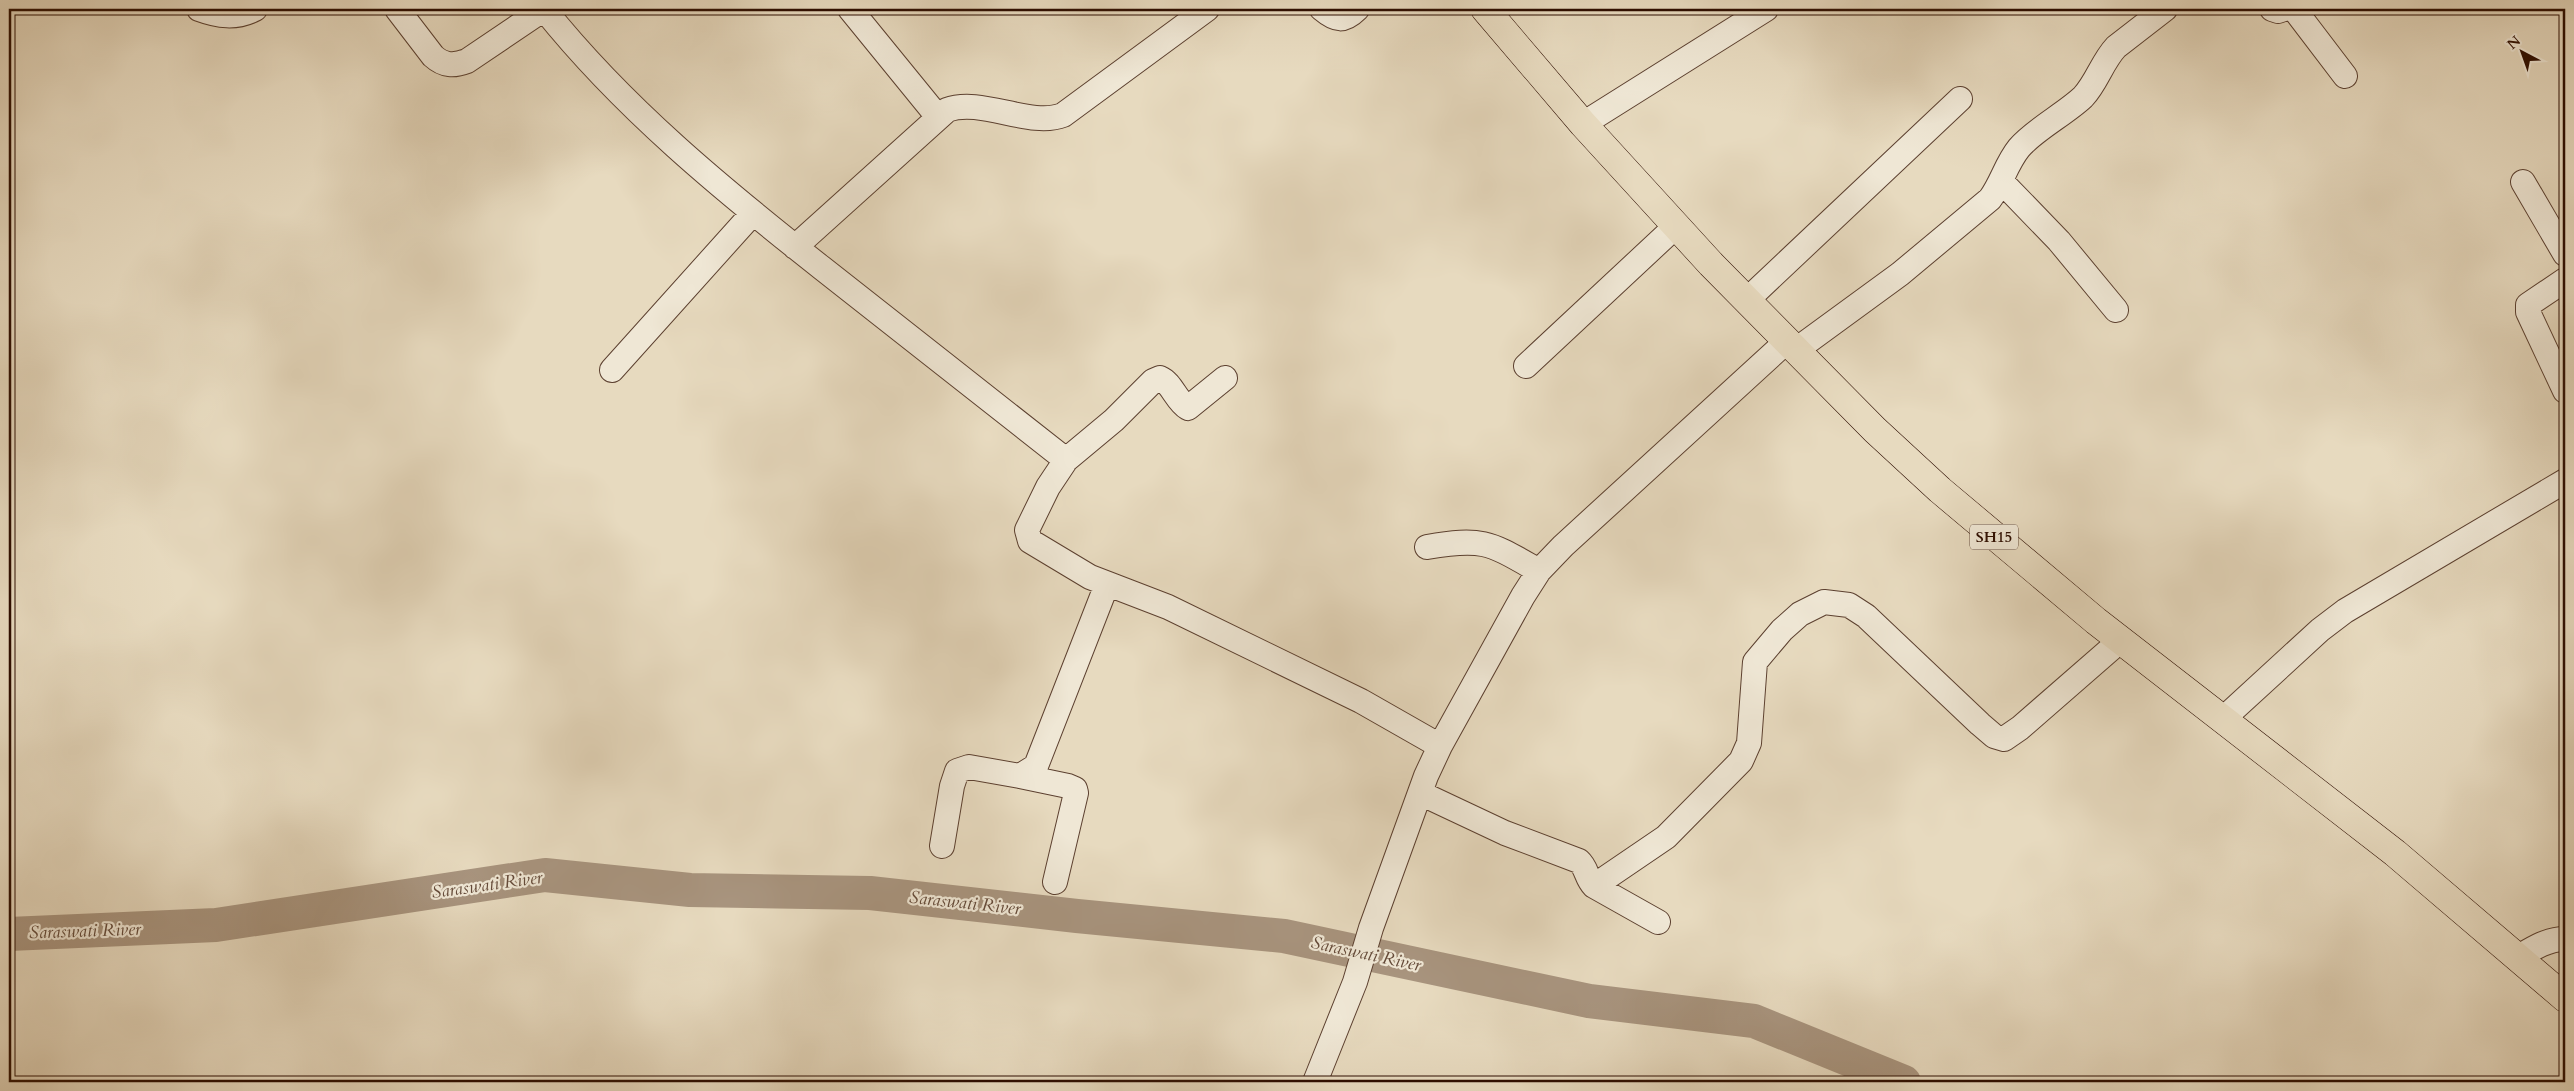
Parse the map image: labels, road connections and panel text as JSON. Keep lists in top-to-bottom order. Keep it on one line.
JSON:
{"streets":{"main road":["SH15"]},"water":["Saraswati River"],"north":"top left"}
